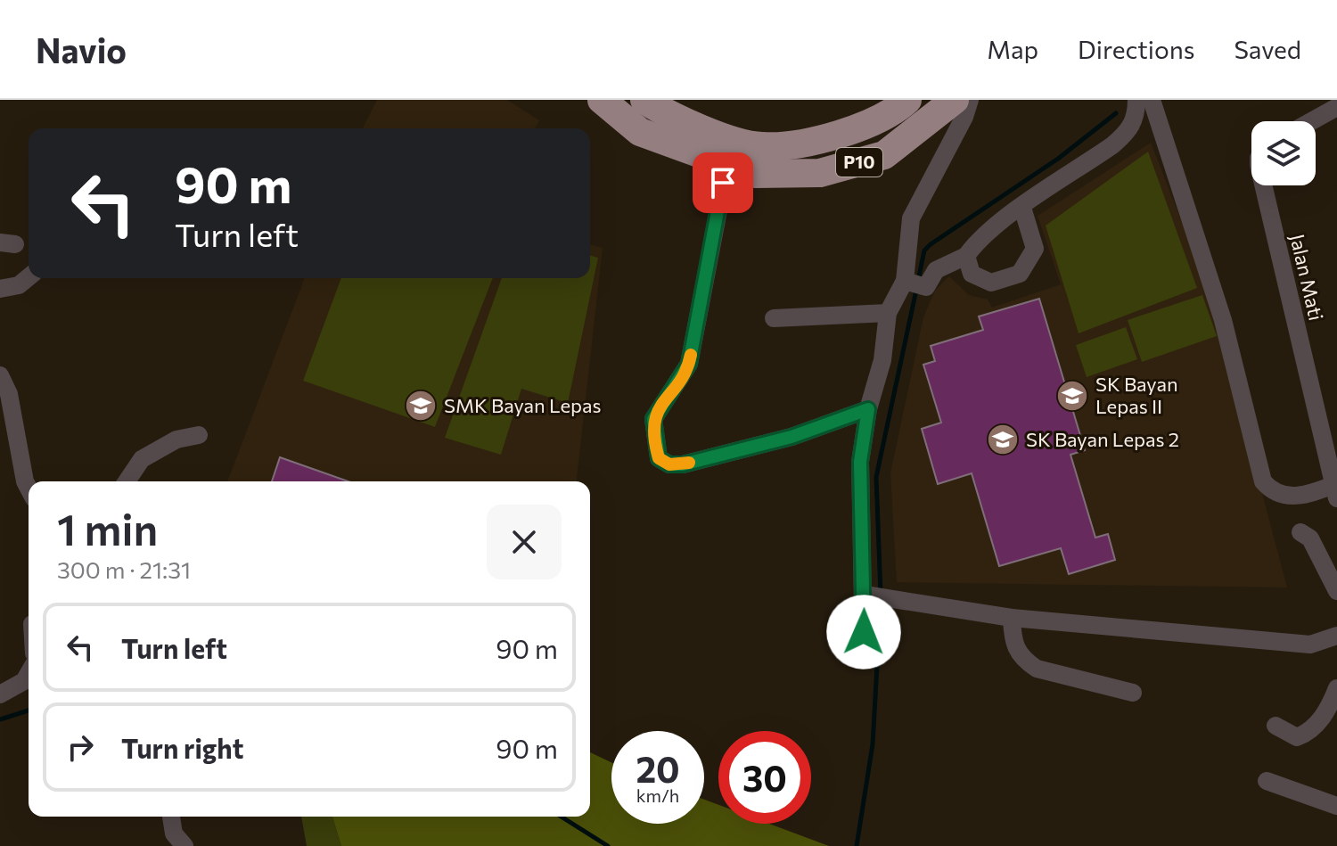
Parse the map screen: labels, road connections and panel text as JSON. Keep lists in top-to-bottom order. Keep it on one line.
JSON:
{"streets":{"highway":["P10"],"street":["Jalan Mati"]},"places":{"school or university":["SK Bayan Lepas II","SMK Bayan Lepas","SK Bayan Lepas 2"]},"page":{"header":"Navio","nav":["Map","Directions","Saved"],"turn":["90 m","Turn left"],"heading":["1 min","300 m · 21:31"],"list":[{"name":"Turn left","value":"90 m"},{"name":"Turn right","value":"90 m"}],"speed":"20 km/h","limit":"30"}}
